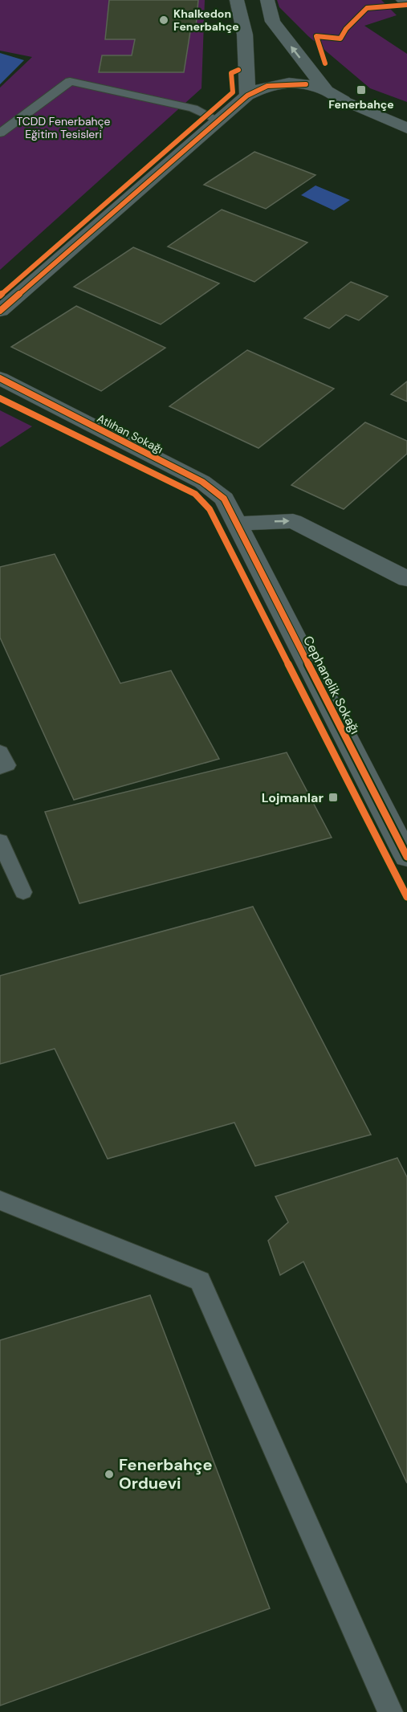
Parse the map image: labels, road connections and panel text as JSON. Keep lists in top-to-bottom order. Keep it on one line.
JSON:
{"streets":{"street":["Atlıhan Sokağı","Cephanelik Sokağı"]},"crossings":[["Atlıhan Sokağı","Cephanelik Sokağı"]],"parks":["TCDD Fenerbahçe Eğitim Tesisleri"],"places":{"other":["Khalkedon Fenerbahçe","Fenerbahçe Orduevi"],"transit":["Fenerbahçe","Lojmanlar"]}}
